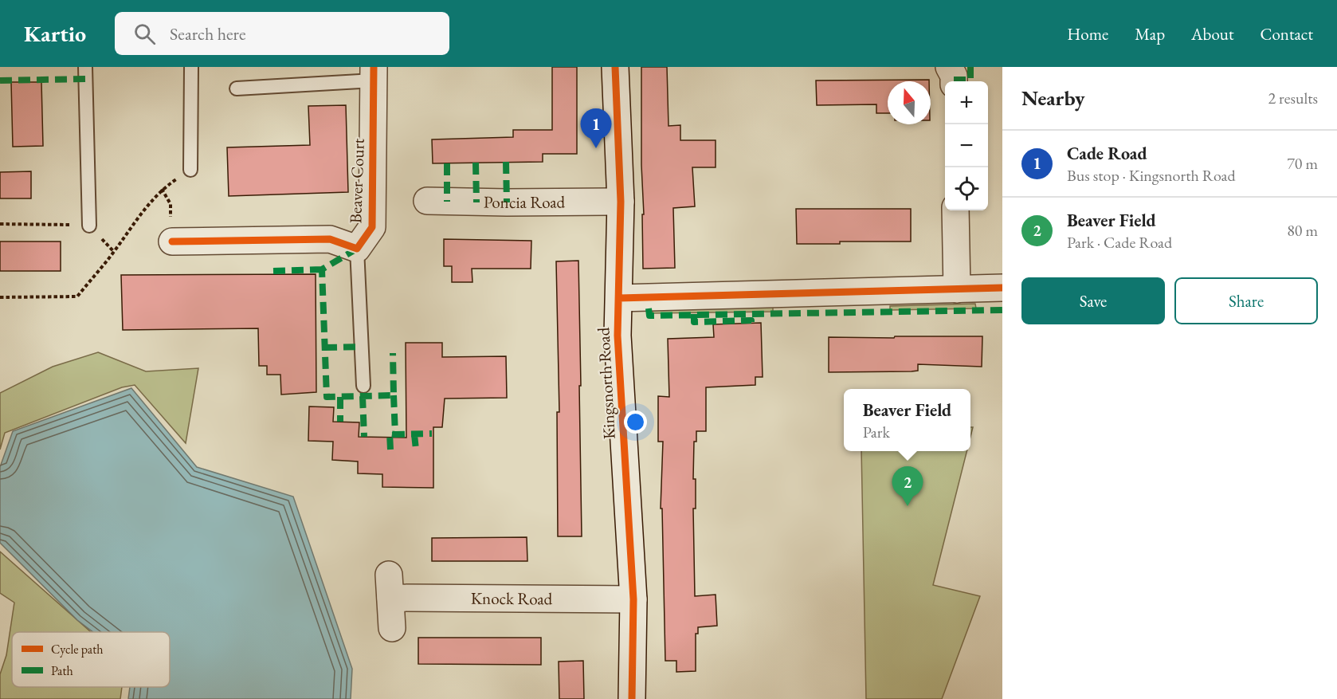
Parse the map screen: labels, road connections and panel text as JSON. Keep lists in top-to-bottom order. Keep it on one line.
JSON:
{"streets":{"street":["Beaver Court","Poncia Road","Kingsnorth Road","Knock Road"]},"crossings":[["Poncia Road","Kingsnorth Road"],["Kingsnorth Road","Knock Road"]],"legend":["Cycle path","Path"],"north":"top","page":{"header":"Kartio","search":"Search here","nav":["Home","Map","About","Contact"],"heading":["Nearby","2 results"],"map_buttons":["+","−"],"pins":["1","2"],"list":[{"mark":"1","name":"Cade Road","note":"Bus stop · Kingsnorth Road","value":"70 m"},{"mark":"2","name":"Beaver Field","note":"Park · Cade Road","value":"80 m"}],"buttons":["Save","Share"],"popup":["Beaver Field","Park"]}}
